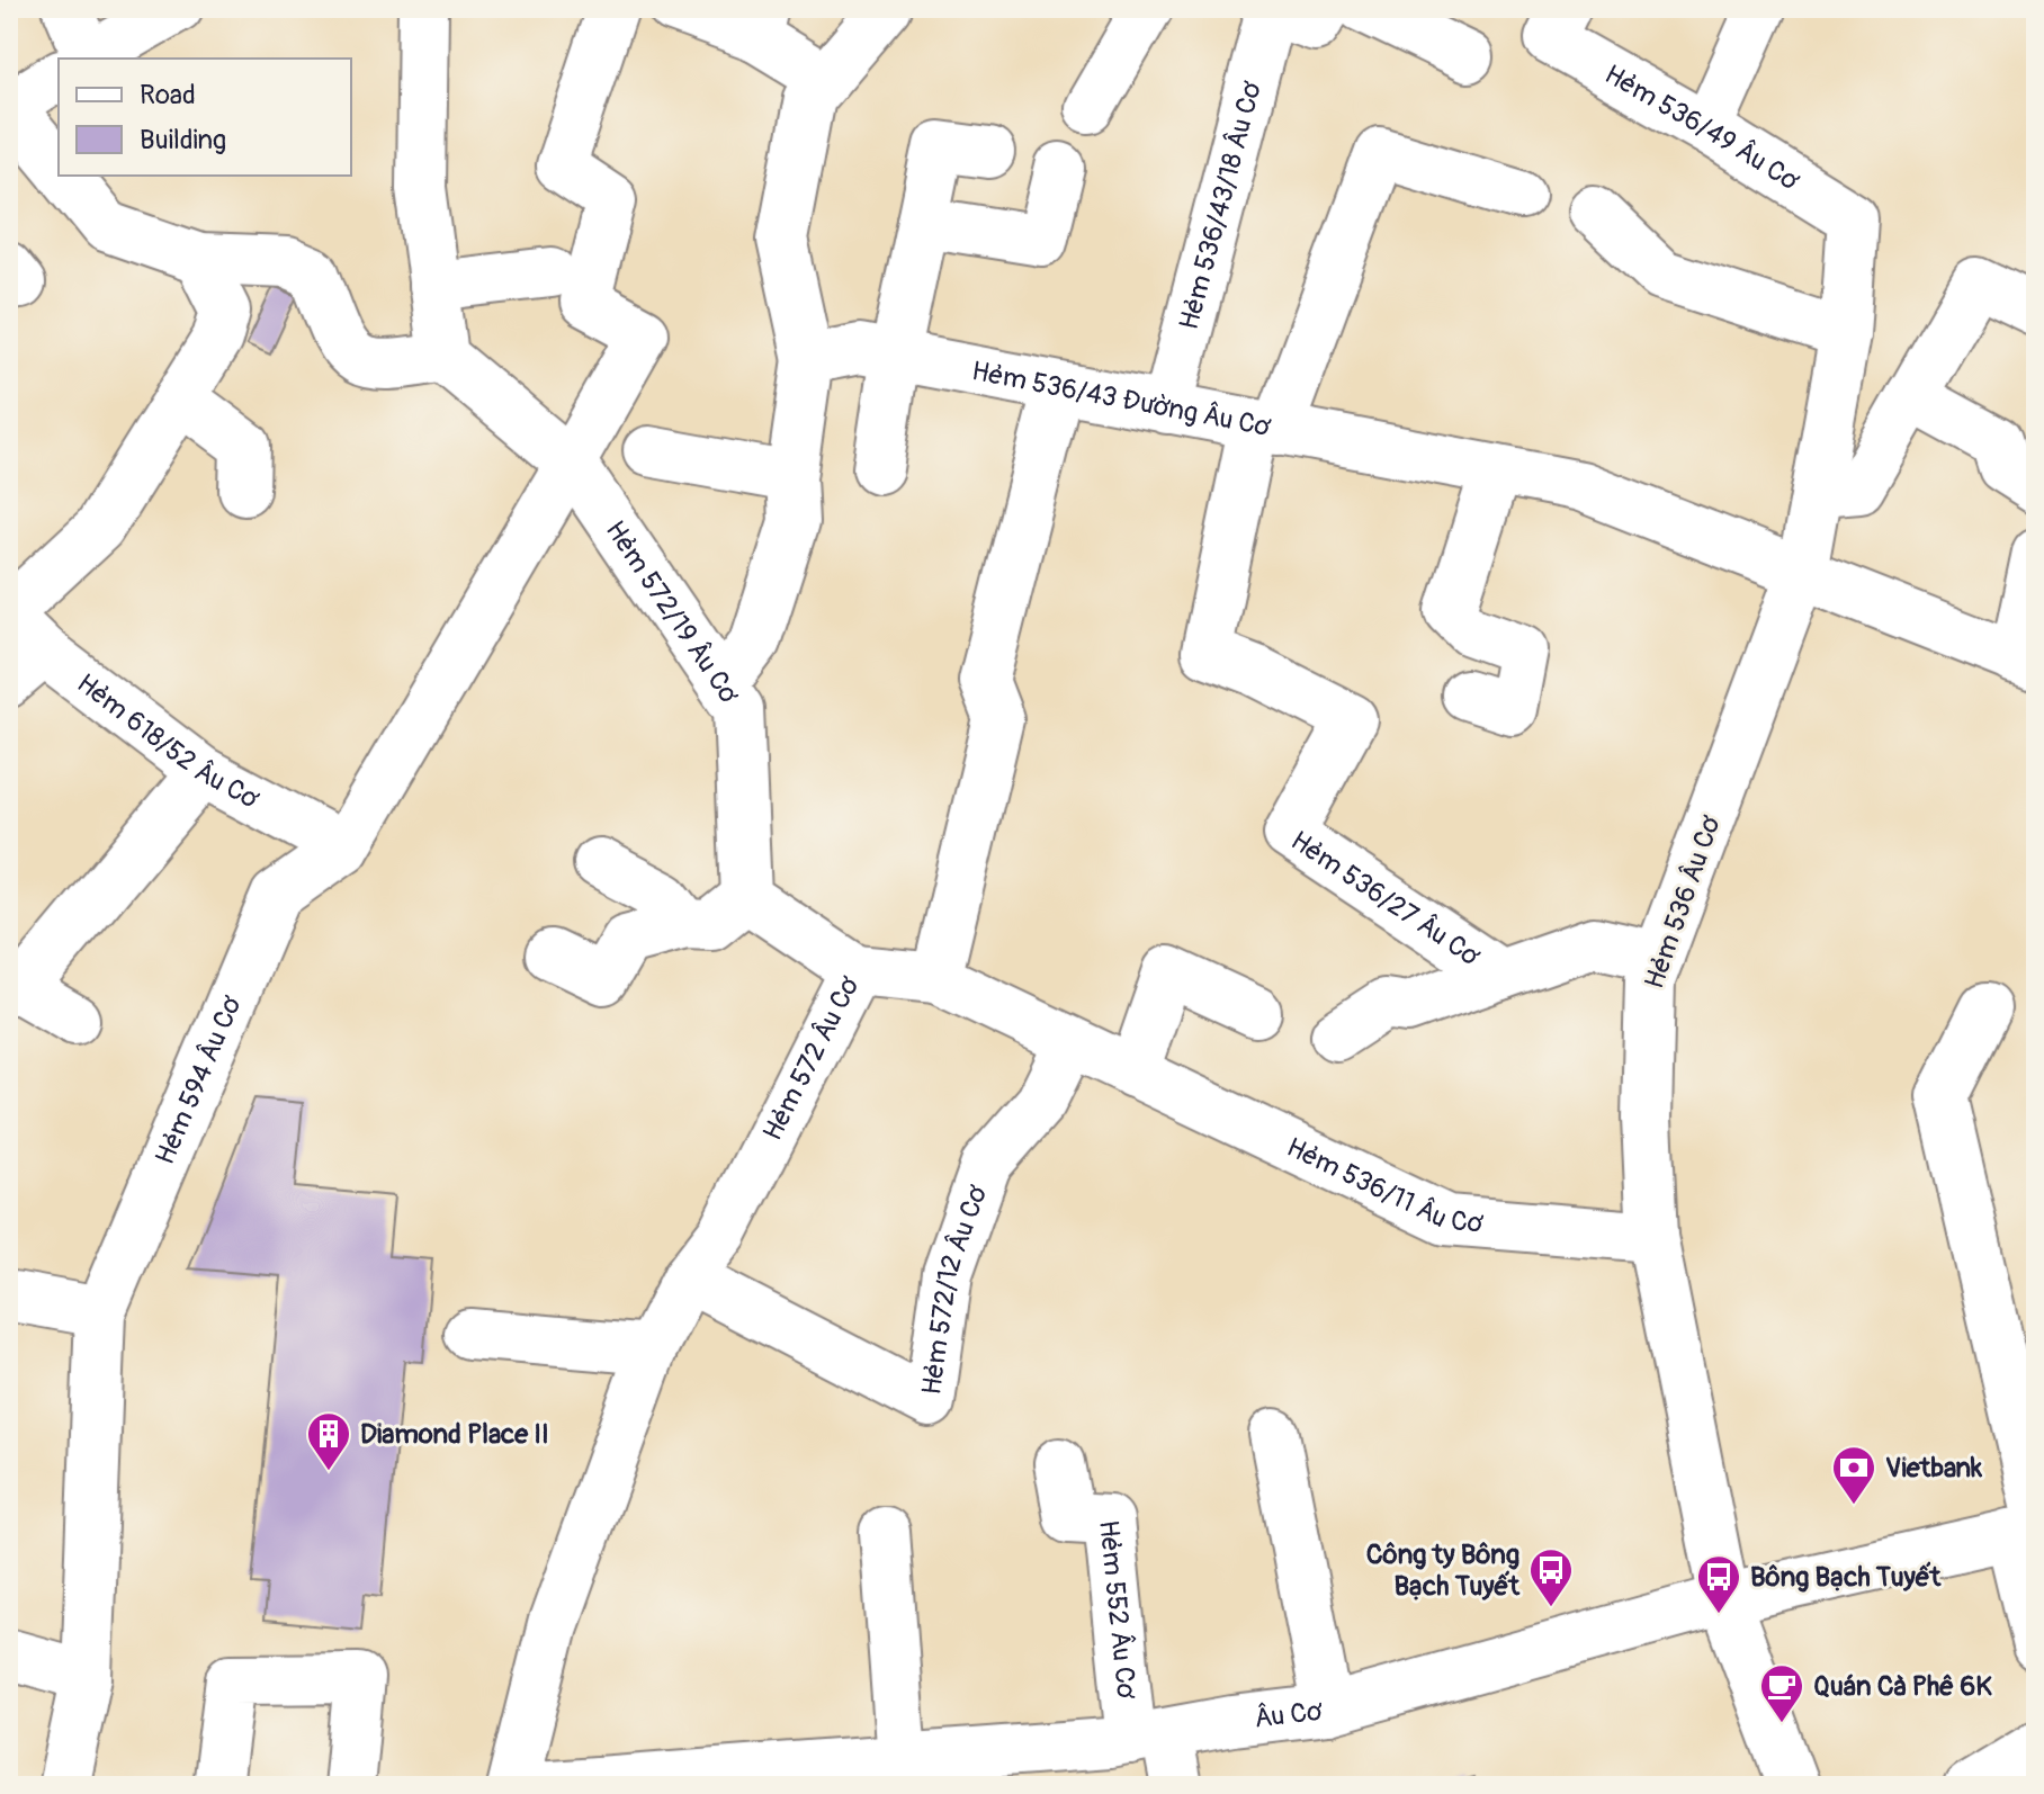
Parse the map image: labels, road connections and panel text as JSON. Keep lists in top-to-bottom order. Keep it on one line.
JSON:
{"streets":{"street":["Hẻm 536/49 Âu Cơ","Hẻm 536/43/18 Âu Cơ","Hẻm 536/43 Đường Âu Cơ","Hẻm 572/19 Âu Cơ","Hẻm 618/52 Âu Cơ","Hẻm 536/27 Âu Cơ","Hẻm 536 Âu Cơ","Hẻm 572 Âu Cơ","Hẻm 594 Âu Cơ","Hẻm 536/11 Âu Cơ","Hẻm 572/12 Âu Cơ","Hẻm 552 Âu Cơ","Âu Cơ"]},"crossings":[["Hẻm 536/49 Âu Cơ","Hẻm 536 Âu Cơ"],["Hẻm 536/43/18 Âu Cơ","Hẻm 536/43 Đường Âu Cơ"],["Hẻm 536/43 Đường Âu Cơ","Hẻm 536/27 Âu Cơ"],["Hẻm 536/43 Đường Âu Cơ","Hẻm 536 Âu Cơ"],["Hẻm 572/19 Âu Cơ","Hẻm 594 Âu Cơ"],["Hẻm 618/52 Âu Cơ","Hẻm 594 Âu Cơ"],["Hẻm 536/27 Âu Cơ","Hẻm 536 Âu Cơ"],["Hẻm 536 Âu Cơ","Hẻm 536/11 Âu Cơ"],["Hẻm 536 Âu Cơ","Âu Cơ"],["Hẻm 572 Âu Cơ","Hẻm 536/11 Âu Cơ"],["Hẻm 572 Âu Cơ","Hẻm 572/12 Âu Cơ"],["Hẻm 536/11 Âu Cơ","Hẻm 572/12 Âu Cơ"],["Hẻm 552 Âu Cơ","Âu Cơ"]],"places":{"building":["Diamond Place II"],"bank":["Vietbank"],"bus stop":["Công ty Bông Bạch Tuyết","Bông Bạch Tuyết"],"cafe":["Quán Cà Phê 6K"]},"legend":["Road","Building"]}
